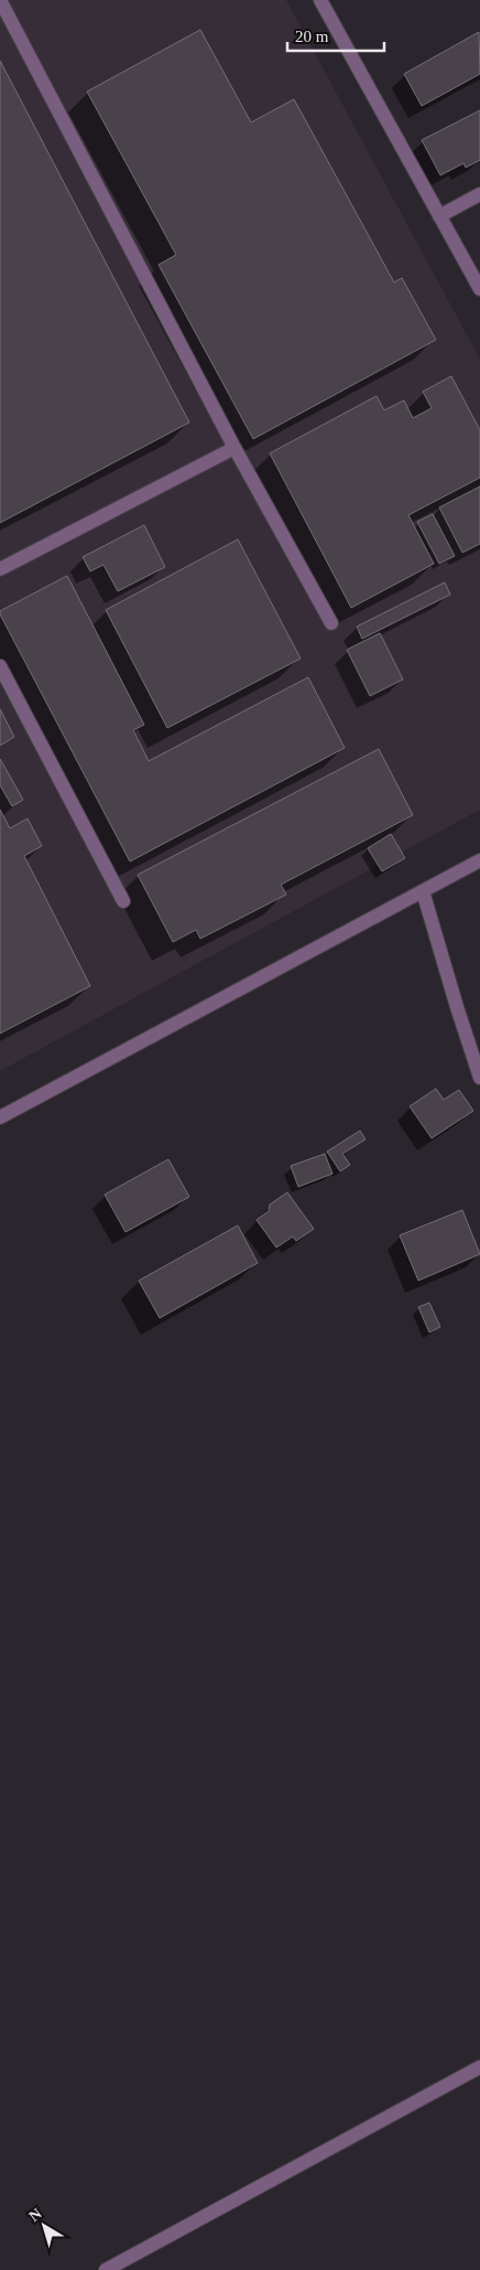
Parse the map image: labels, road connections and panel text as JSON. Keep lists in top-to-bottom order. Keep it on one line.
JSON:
{"scale_bar":"20 m","north":"top left"}
